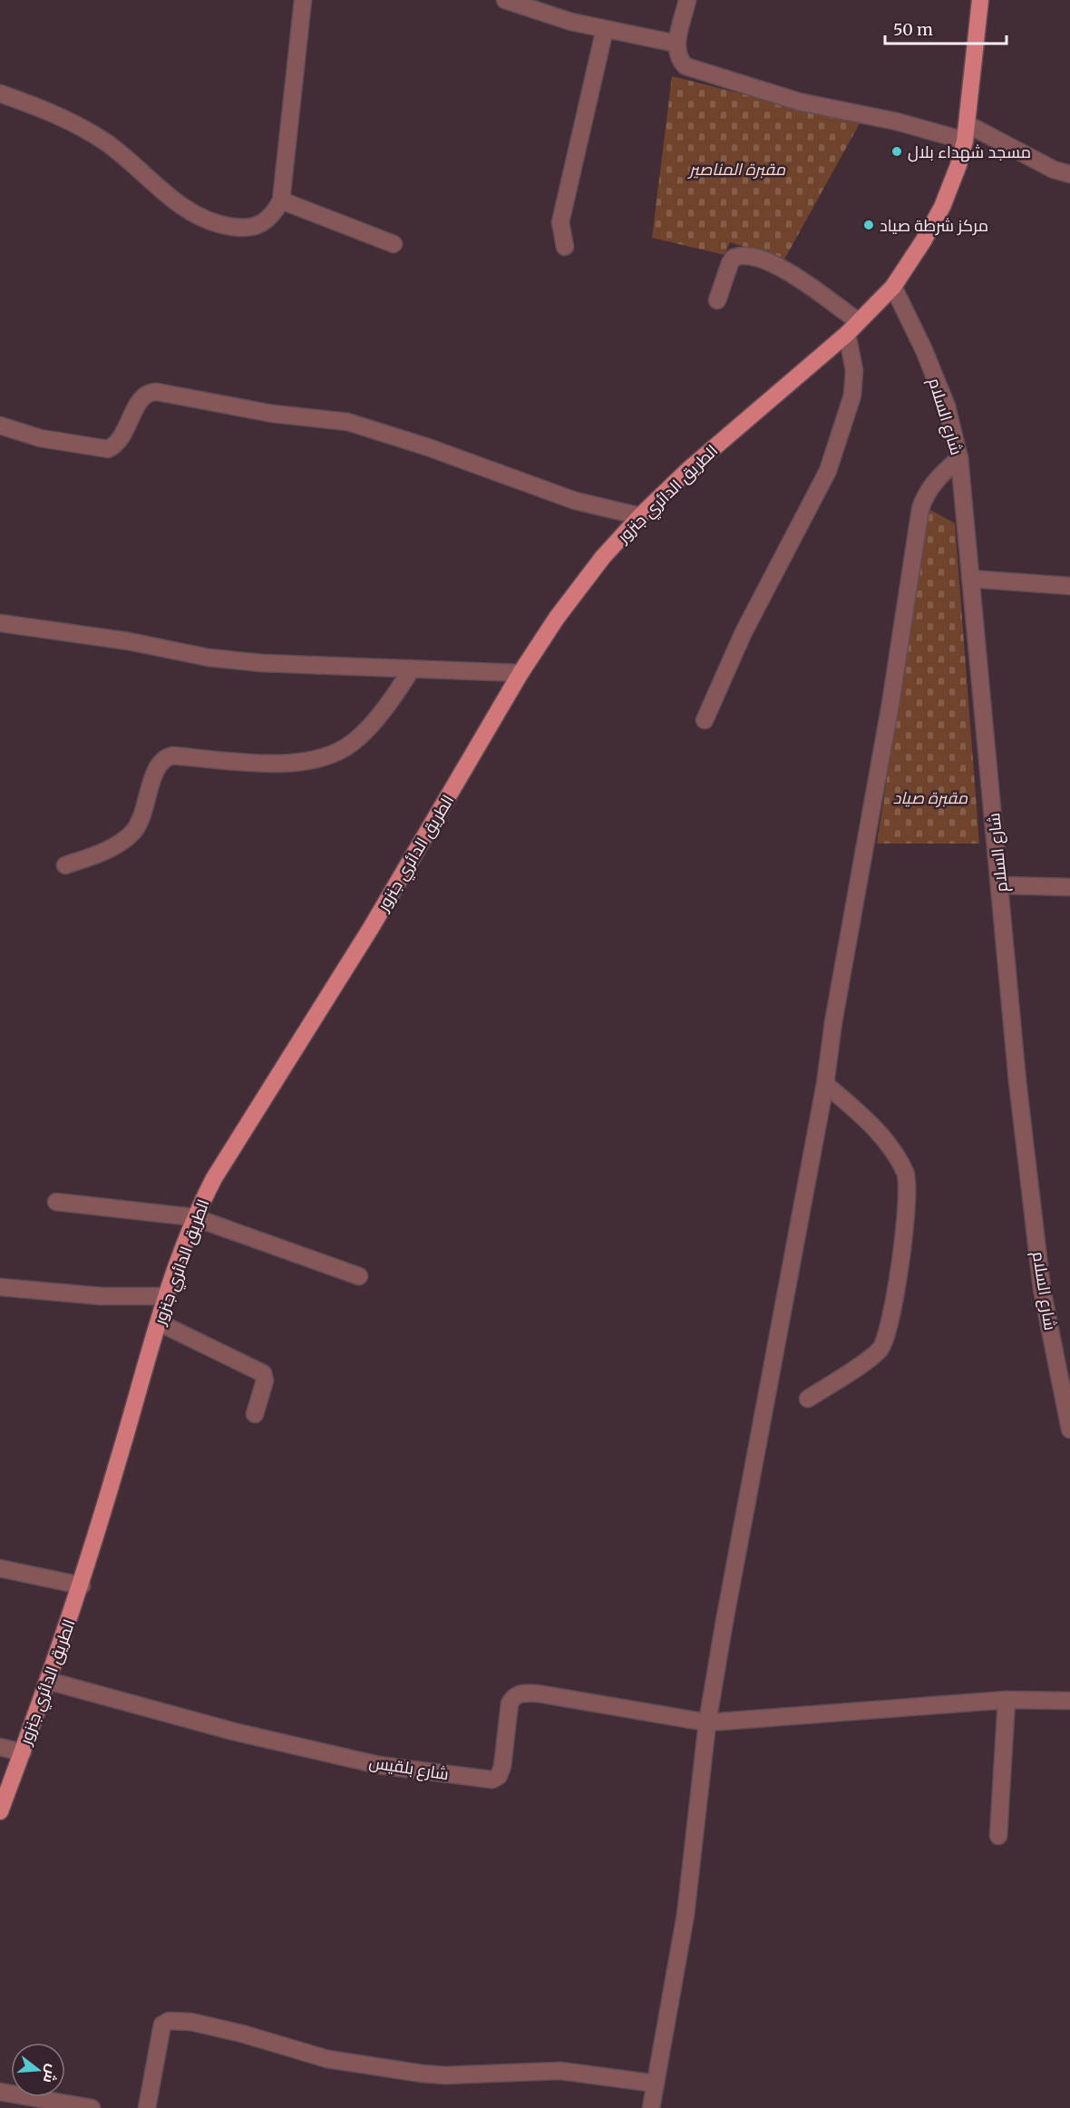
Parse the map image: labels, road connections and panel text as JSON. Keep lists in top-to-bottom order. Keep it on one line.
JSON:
{"streets":{"main road":["الطريق الدائري جنزور"],"street":["شارع السلام","شارع بلقيس"]},"crossings":[["شارع السلام","الطريق الدائري جنزور"],["الطريق الدائري جنزور","شارع بلقيس"]],"parks":["مقبرة المناصير","مقبرة صياد"],"places":["مسجد شهداء بلال","مركز شرطة صياد"],"scale_bar":"50 m","north":"right"}
